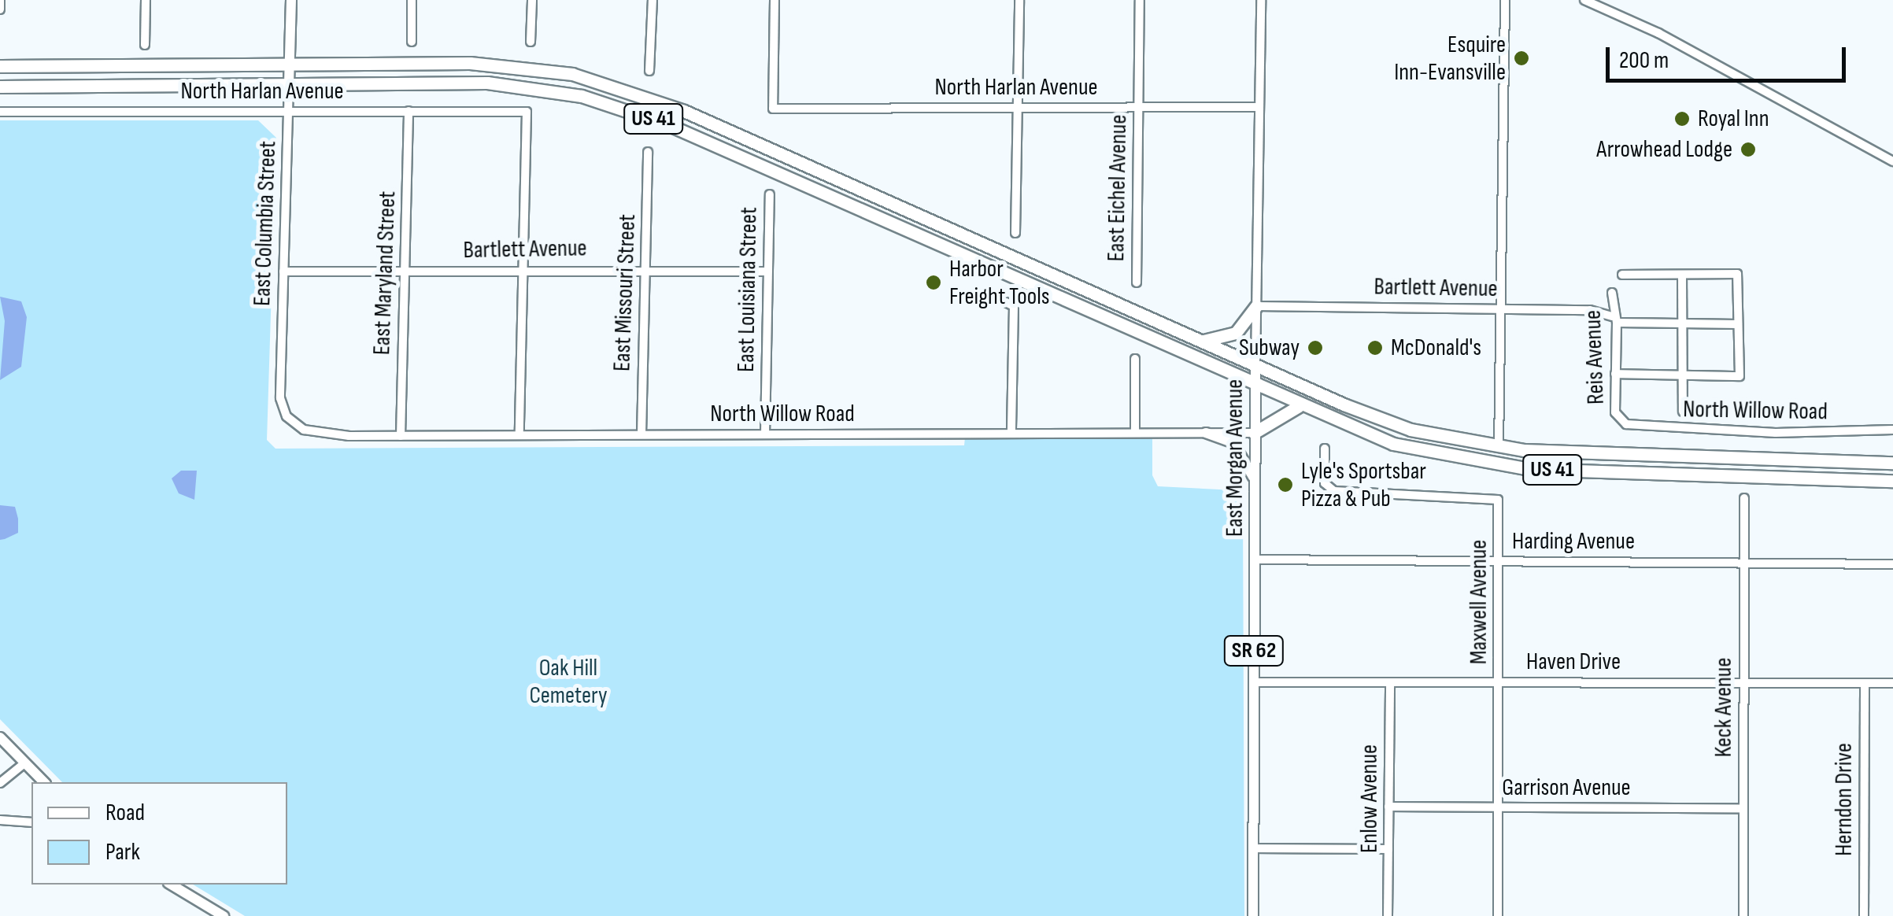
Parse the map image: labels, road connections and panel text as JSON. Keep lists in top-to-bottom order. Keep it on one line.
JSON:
{"streets":{"highway":["US 41"],"main road":["East Columbia Street","East Morgan Avenue","SR 62"],"street":["North Harlan Avenue","East Eichel Avenue","Bartlett Avenue","East Maryland Street","East Louisiana Street","East Missouri Street","Reis Avenue","North Willow Road","Harding Avenue","Maxwell Avenue","Haven Drive","Keck Avenue","Garrison Avenue","Enlow Avenue","Herndon Drive"]},"crossings":[["North Harlan Avenue","East Eichel Avenue"],["North Harlan Avenue","East Columbia Street"],["North Harlan Avenue","Bartlett Avenue"],["North Harlan Avenue","East Maryland Street"],["North Harlan Avenue","East Morgan Avenue"],["US 41","East Columbia Street"],["US 41","East Morgan Avenue"],["East Columbia Street","Bartlett Avenue"],["East Columbia Street","North Willow Road"],["Bartlett Avenue","East Maryland Street"],["Bartlett Avenue","East Louisiana Street"],["Bartlett Avenue","East Missouri Street"],["Bartlett Avenue","Reis Avenue"],["Bartlett Avenue","East Morgan Avenue"],["East Maryland Street","North Willow Road"],["East Louisiana Street","North Willow Road"],["East Missouri Street","North Willow Road"],["Reis Avenue","North Willow Road"],["North Willow Road","East Morgan Avenue"],["East Morgan Avenue","Harding Avenue"],["East Morgan Avenue","Haven Drive"],["Harding Avenue","Maxwell Avenue"],["Harding Avenue","Keck Avenue"],["Maxwell Avenue","Haven Drive"],["Maxwell Avenue","Garrison Avenue"],["Haven Drive","Keck Avenue"],["Haven Drive","Enlow Avenue"],["Haven Drive","Herndon Drive"],["Keck Avenue","Garrison Avenue"],["Garrison Avenue","Enlow Avenue"]],"parks":["Oak Hill Cemetery"],"places":["Esquire Inn-Evansville","Royal Inn","Arrowhead Lodge","Harbor Freight Tools","Subway","McDonald's","Lyle's Sportsbar Pizza & Pub"],"legend":["Road","Park"],"scale_bar":"200 m"}
